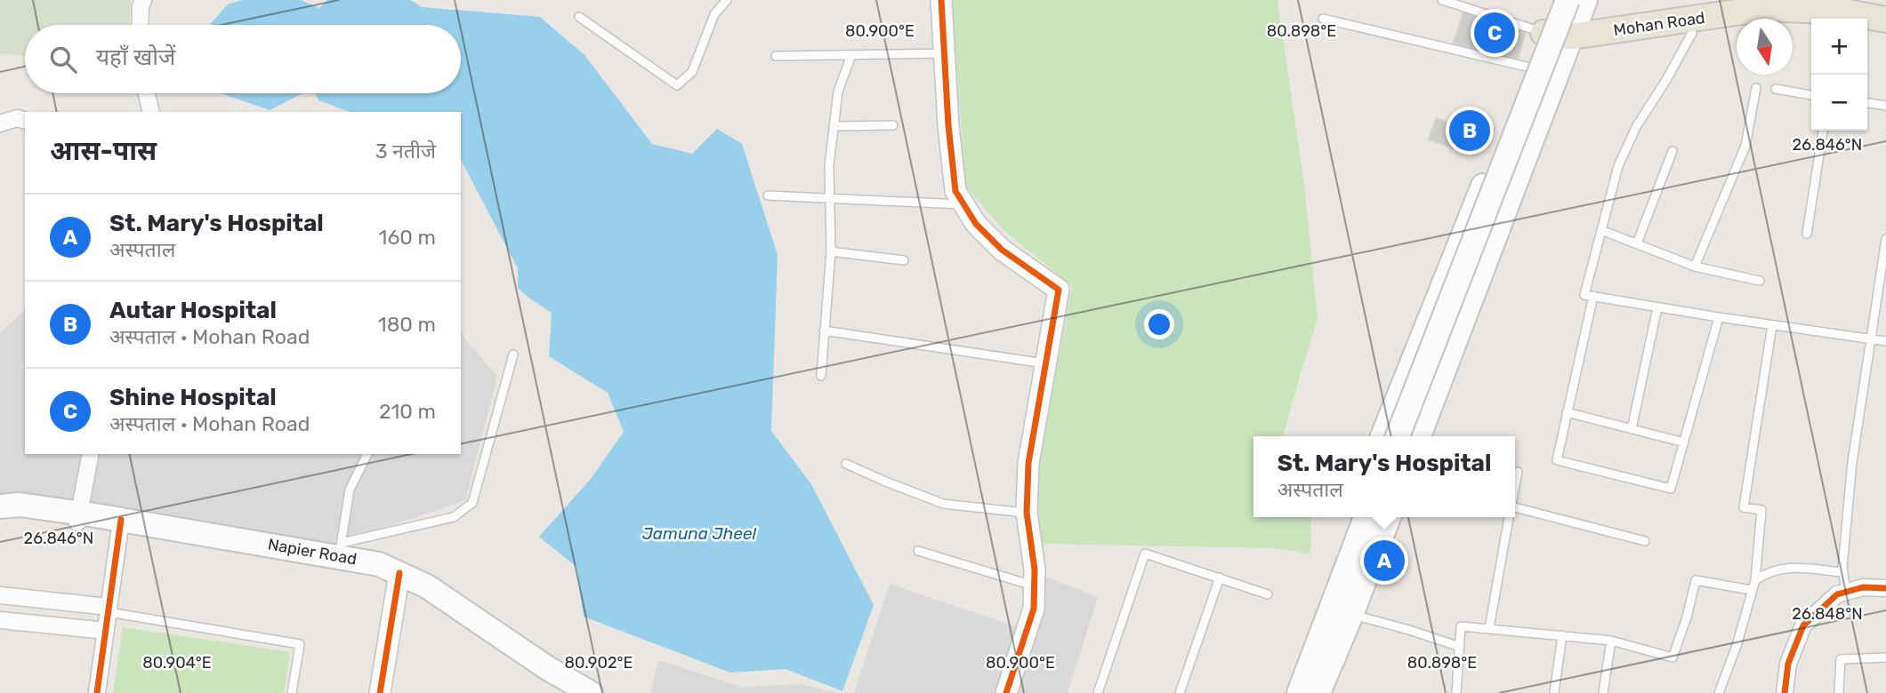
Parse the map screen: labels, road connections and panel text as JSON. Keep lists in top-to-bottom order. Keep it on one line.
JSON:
{"streets":{"main road":["Mohan Road","Napier Road"]},"water":["Jamuna Jheel"],"north":"bottom","page":{"pins":["C","B","A"],"map_buttons":["+","−"],"search":"यहाँ खोजें","heading":["आस-पास","3 नतीजे"],"list":[{"mark":"A","name":"St. Mary's Hospital","note":"अस्पताल","value":"160 m"},{"mark":"B","name":"Autar Hospital","note":"अस्पताल · Mohan Road","value":"180 m"},{"mark":"C","name":"Shine Hospital","note":"अस्पताल · Mohan Road","value":"210 m"}],"popup":["St. Mary's Hospital","अस्पताल"]},"coordinates":["80.900°E","80.898°E","26.846°N","26.848°N","80.904°E","80.902°E"]}
